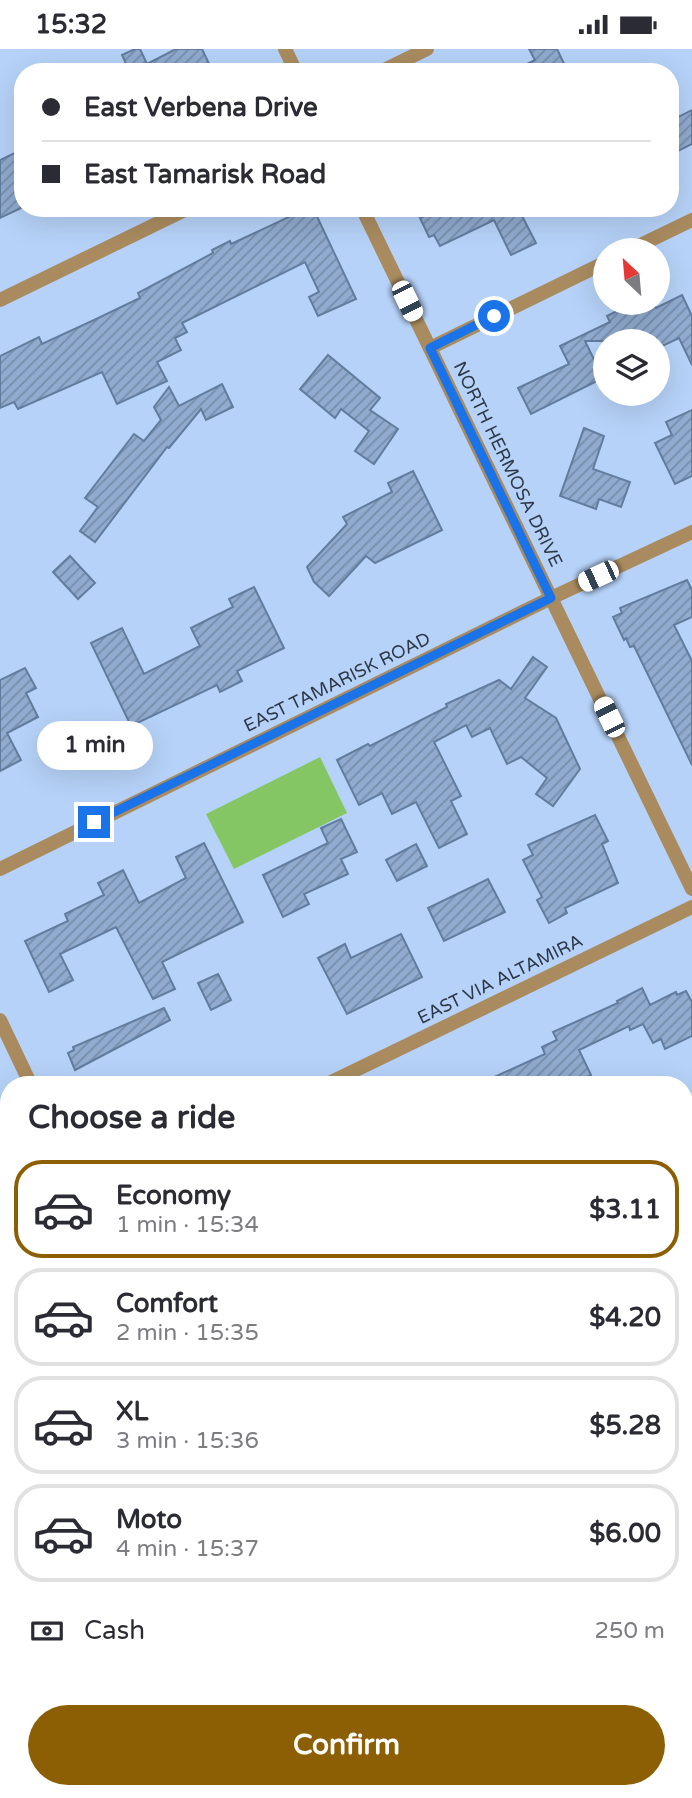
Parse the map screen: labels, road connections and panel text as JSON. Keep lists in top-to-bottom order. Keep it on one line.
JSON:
{"streets":{"street":["NORTH HERMOSA DRIVE","EAST TAMARISK ROAD","EAST VIA ALTAMIRA"]},"crossings":[["NORTH HERMOSA DRIVE","EAST TAMARISK ROAD"]],"north":"top left","page":{"status":"15:32","banner":["East Verbena Drive","East Tamarisk Road"],"bubble":"1 min","heading":"Choose a ride","list":[{"name":"Economy","note":"1 min · 15:34","value":"$3.11"},{"name":"Comfort","note":"2 min · 15:35","value":"$4.20"},{"name":"XL","note":"3 min · 15:36","value":"$5.28"},{"name":"Moto","note":"4 min · 15:37","value":"$6.00"}],"pay":["Cash","250 m"],"buttons":"Confirm"}}
